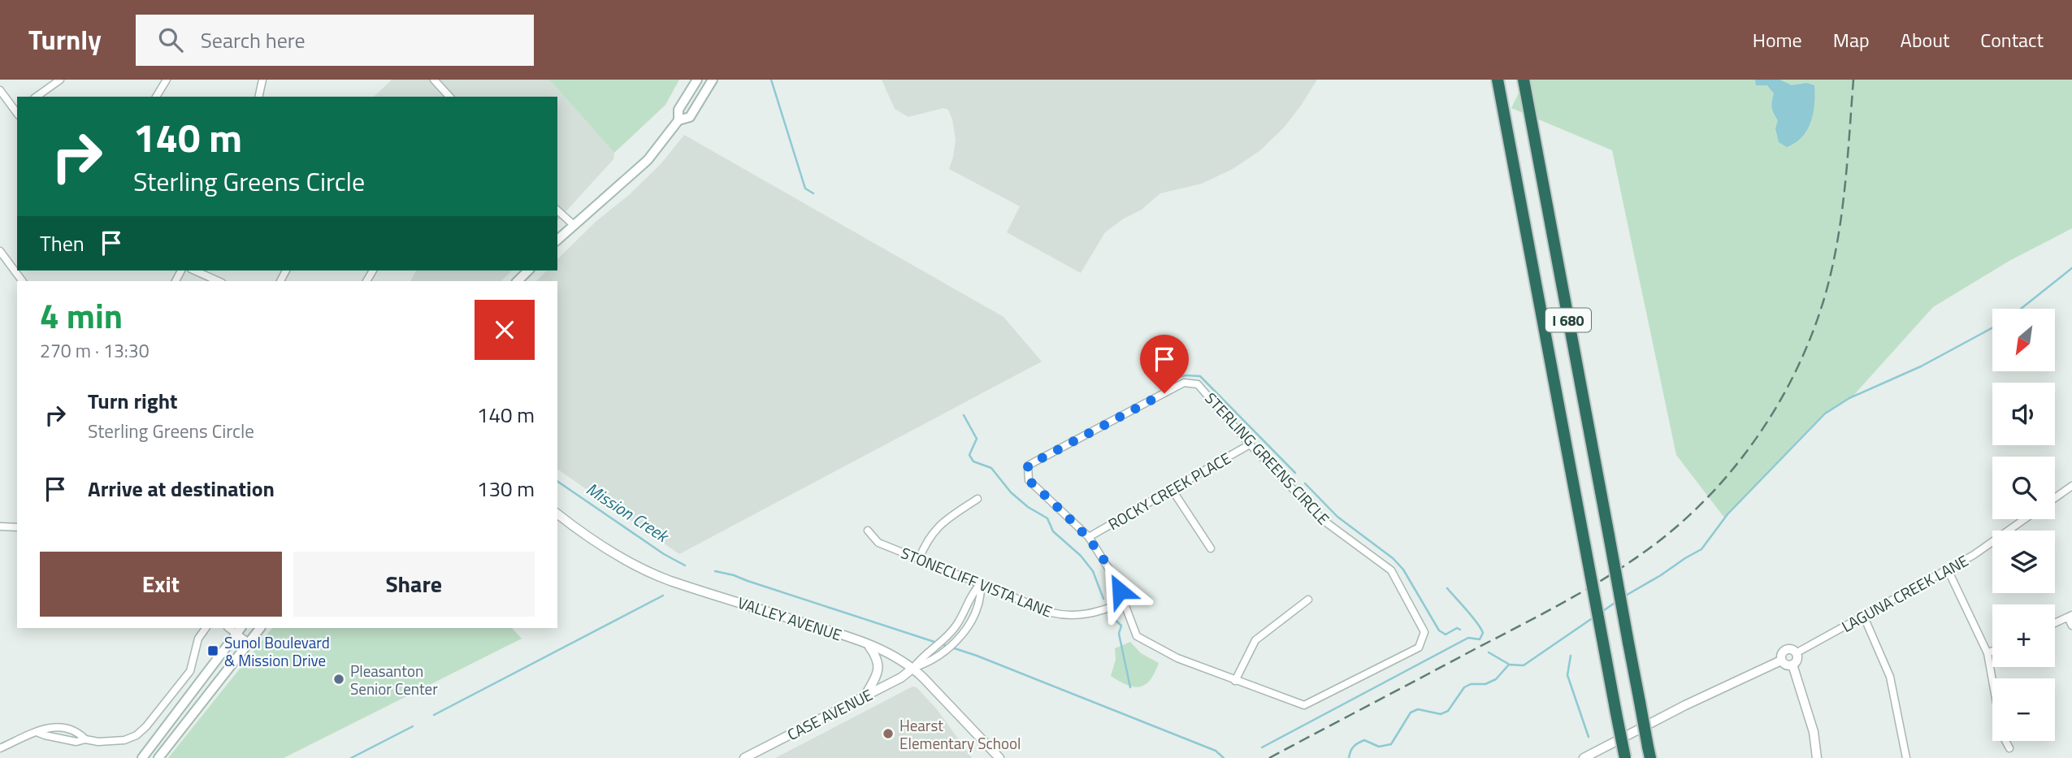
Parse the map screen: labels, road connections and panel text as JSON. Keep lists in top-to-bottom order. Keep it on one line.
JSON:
{"streets":{"highway":["I 680"],"street":["STERLING GREENS CIRCLE","ROCKY CREEK PLACE","STONECLIFF VISTA LANE","LAGUNA CREEK LANE","VALLEY AVENUE","CASE AVENUE"]},"crossings":[["STERLING GREENS CIRCLE","ROCKY CREEK PLACE"],["STERLING GREENS CIRCLE","STONECLIFF VISTA LANE"],["STONECLIFF VISTA LANE","CASE AVENUE"],["VALLEY AVENUE","CASE AVENUE"]],"water":["Mission Creek"],"places":{"transit":["Sunol Boulevard & Mission Drive"],"other":["Pleasanton Senior Center","Hearst Elementary School"]},"north":"bottom left","page":{"header":"Turnly","search":"Search here","nav":["Home","Map","About","Contact"],"turn":["140 m","Sterling Greens Circle"],"then":"Then","heading":["4 min","270 m · 13:30"],"map_buttons":["+","−"],"list":[{"name":"Turn right","note":"Sterling Greens Circle","value":"140 m"},{"name":"Arrive at destination","value":"130 m"}],"buttons":["Exit","Share"]}}
